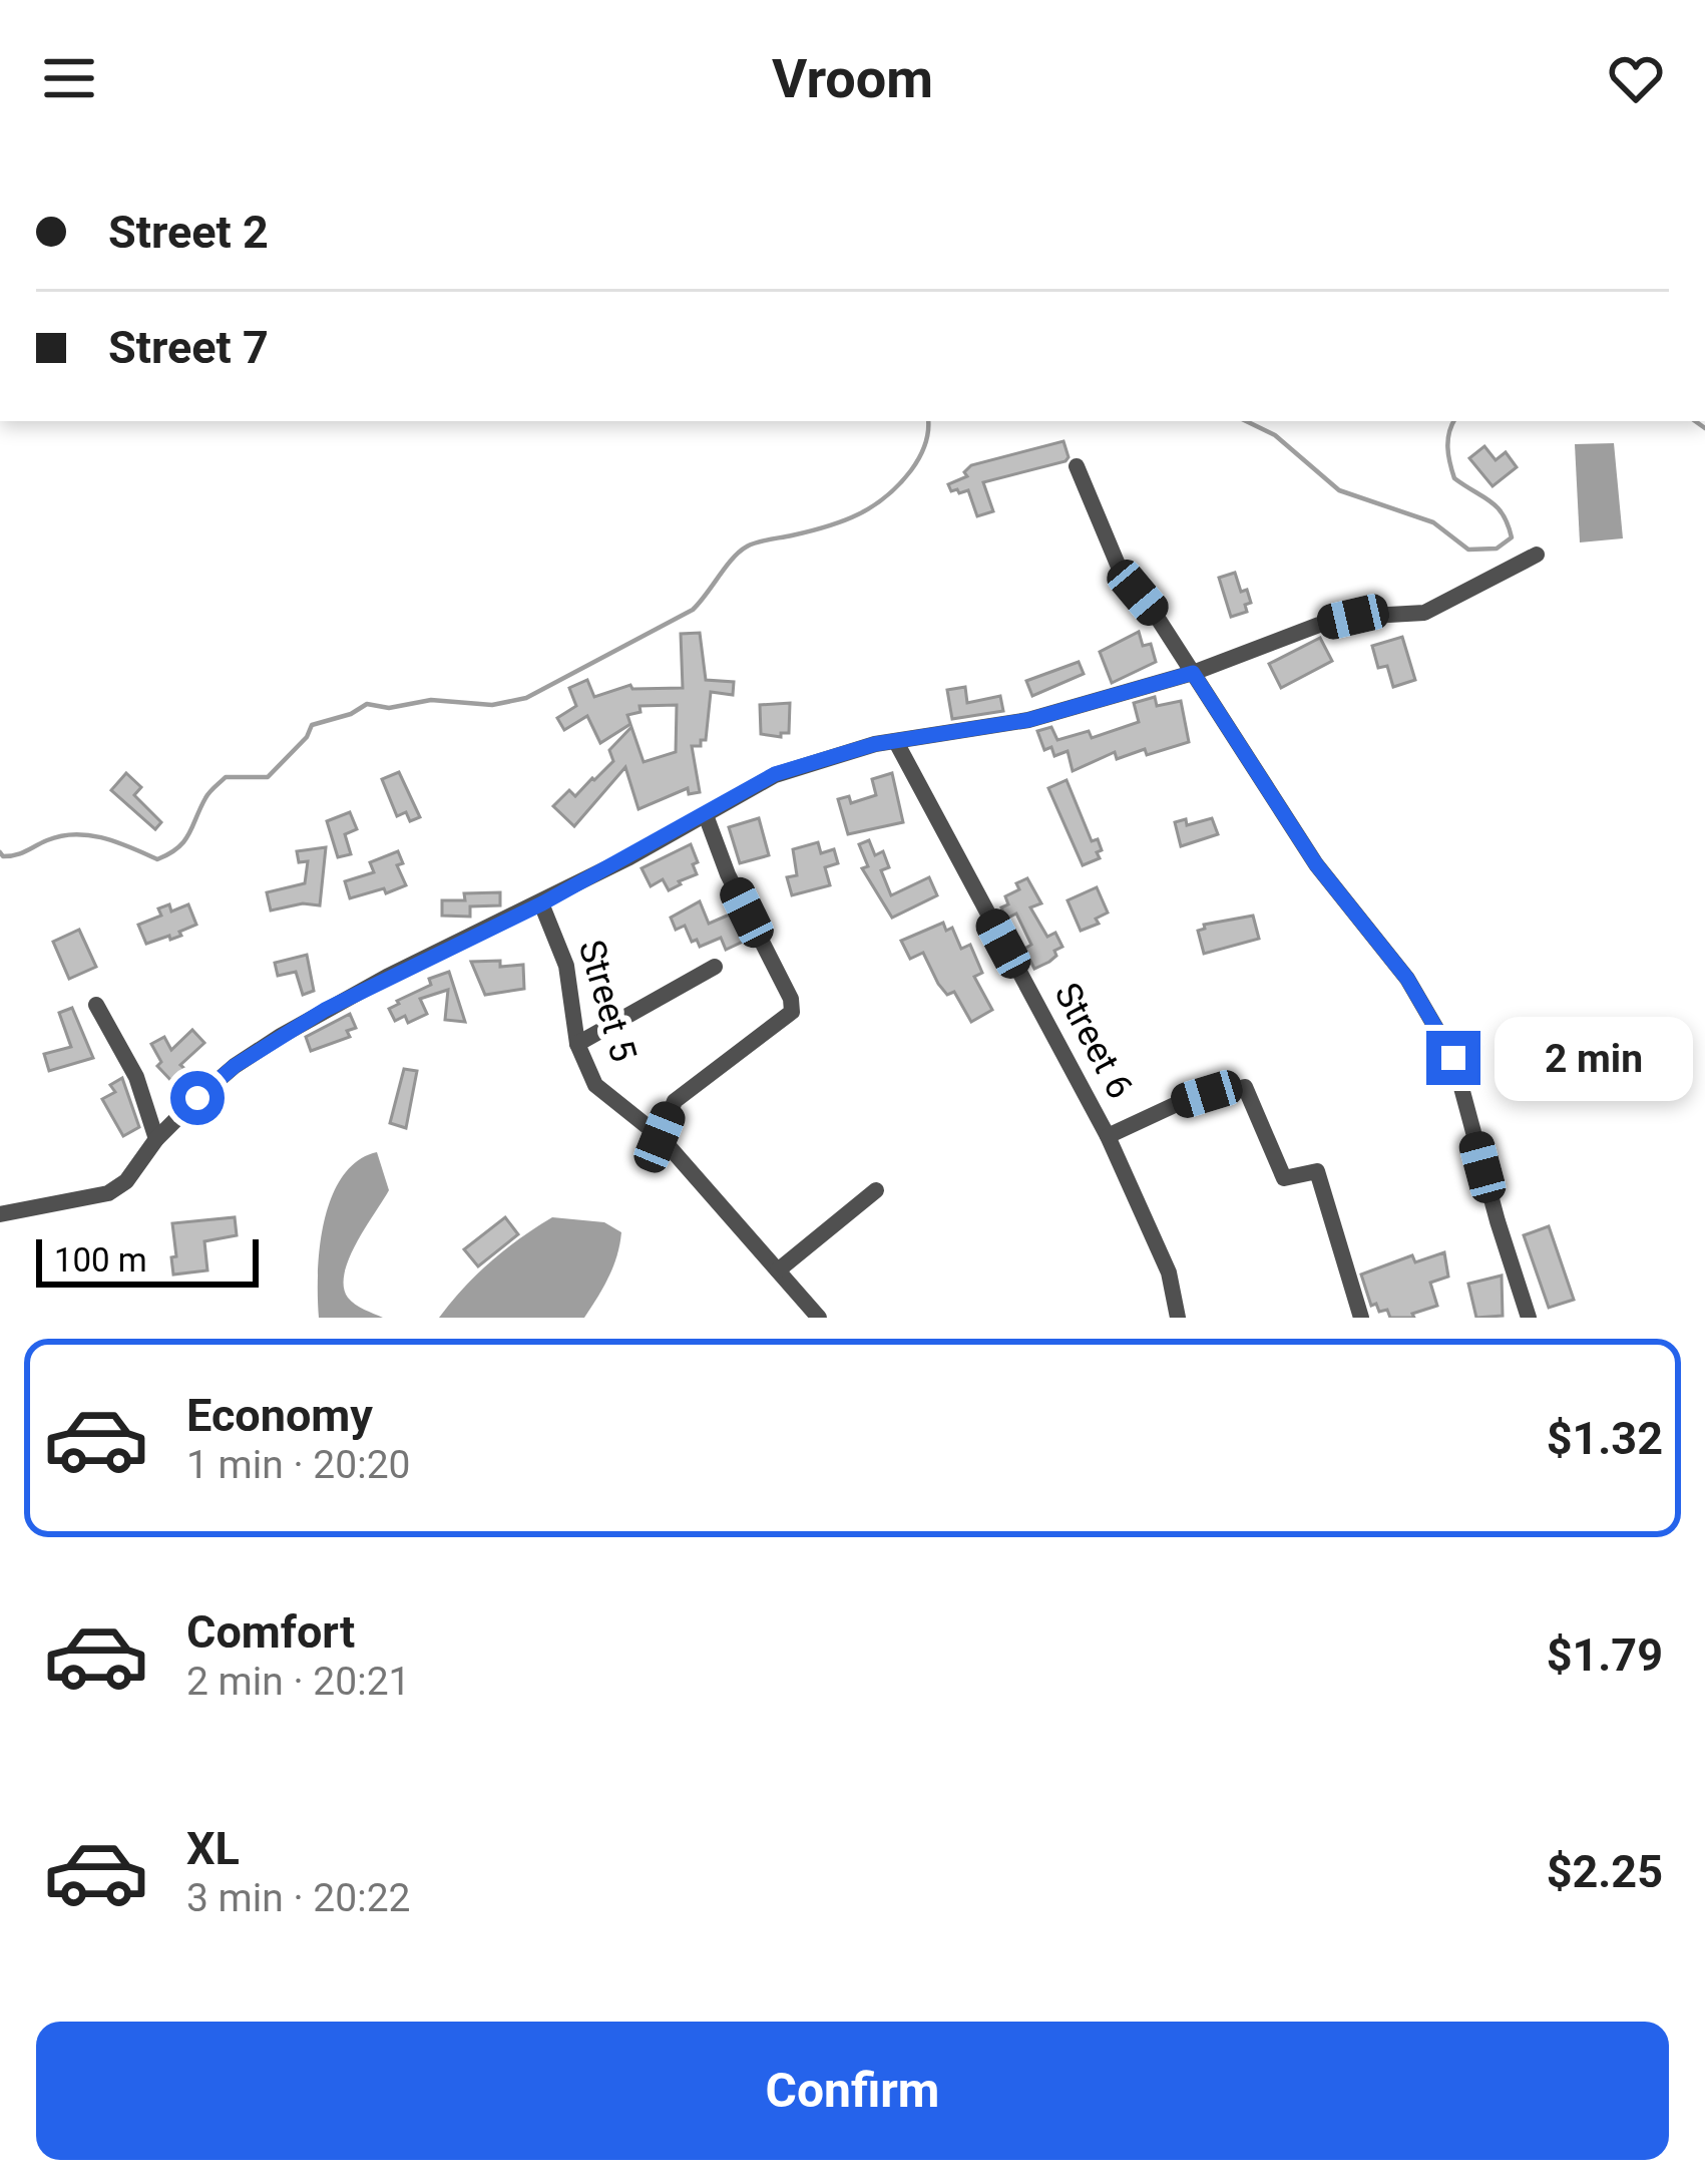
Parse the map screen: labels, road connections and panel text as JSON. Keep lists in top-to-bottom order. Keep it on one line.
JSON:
{"streets":{"street":["Street 5","Street 6"]},"scale_bar":"100 m","page":{"header":"Vroom","banner":["Street 2","Street 7"],"bubble":"2 min","scale":"100 m","list":[{"name":"Economy","note":"1 min · 20:20","value":"$1.32"},{"name":"Comfort","note":"2 min · 20:21","value":"$1.79"},{"name":"XL","note":"3 min · 20:22","value":"$2.25"}],"buttons":"Confirm"}}
